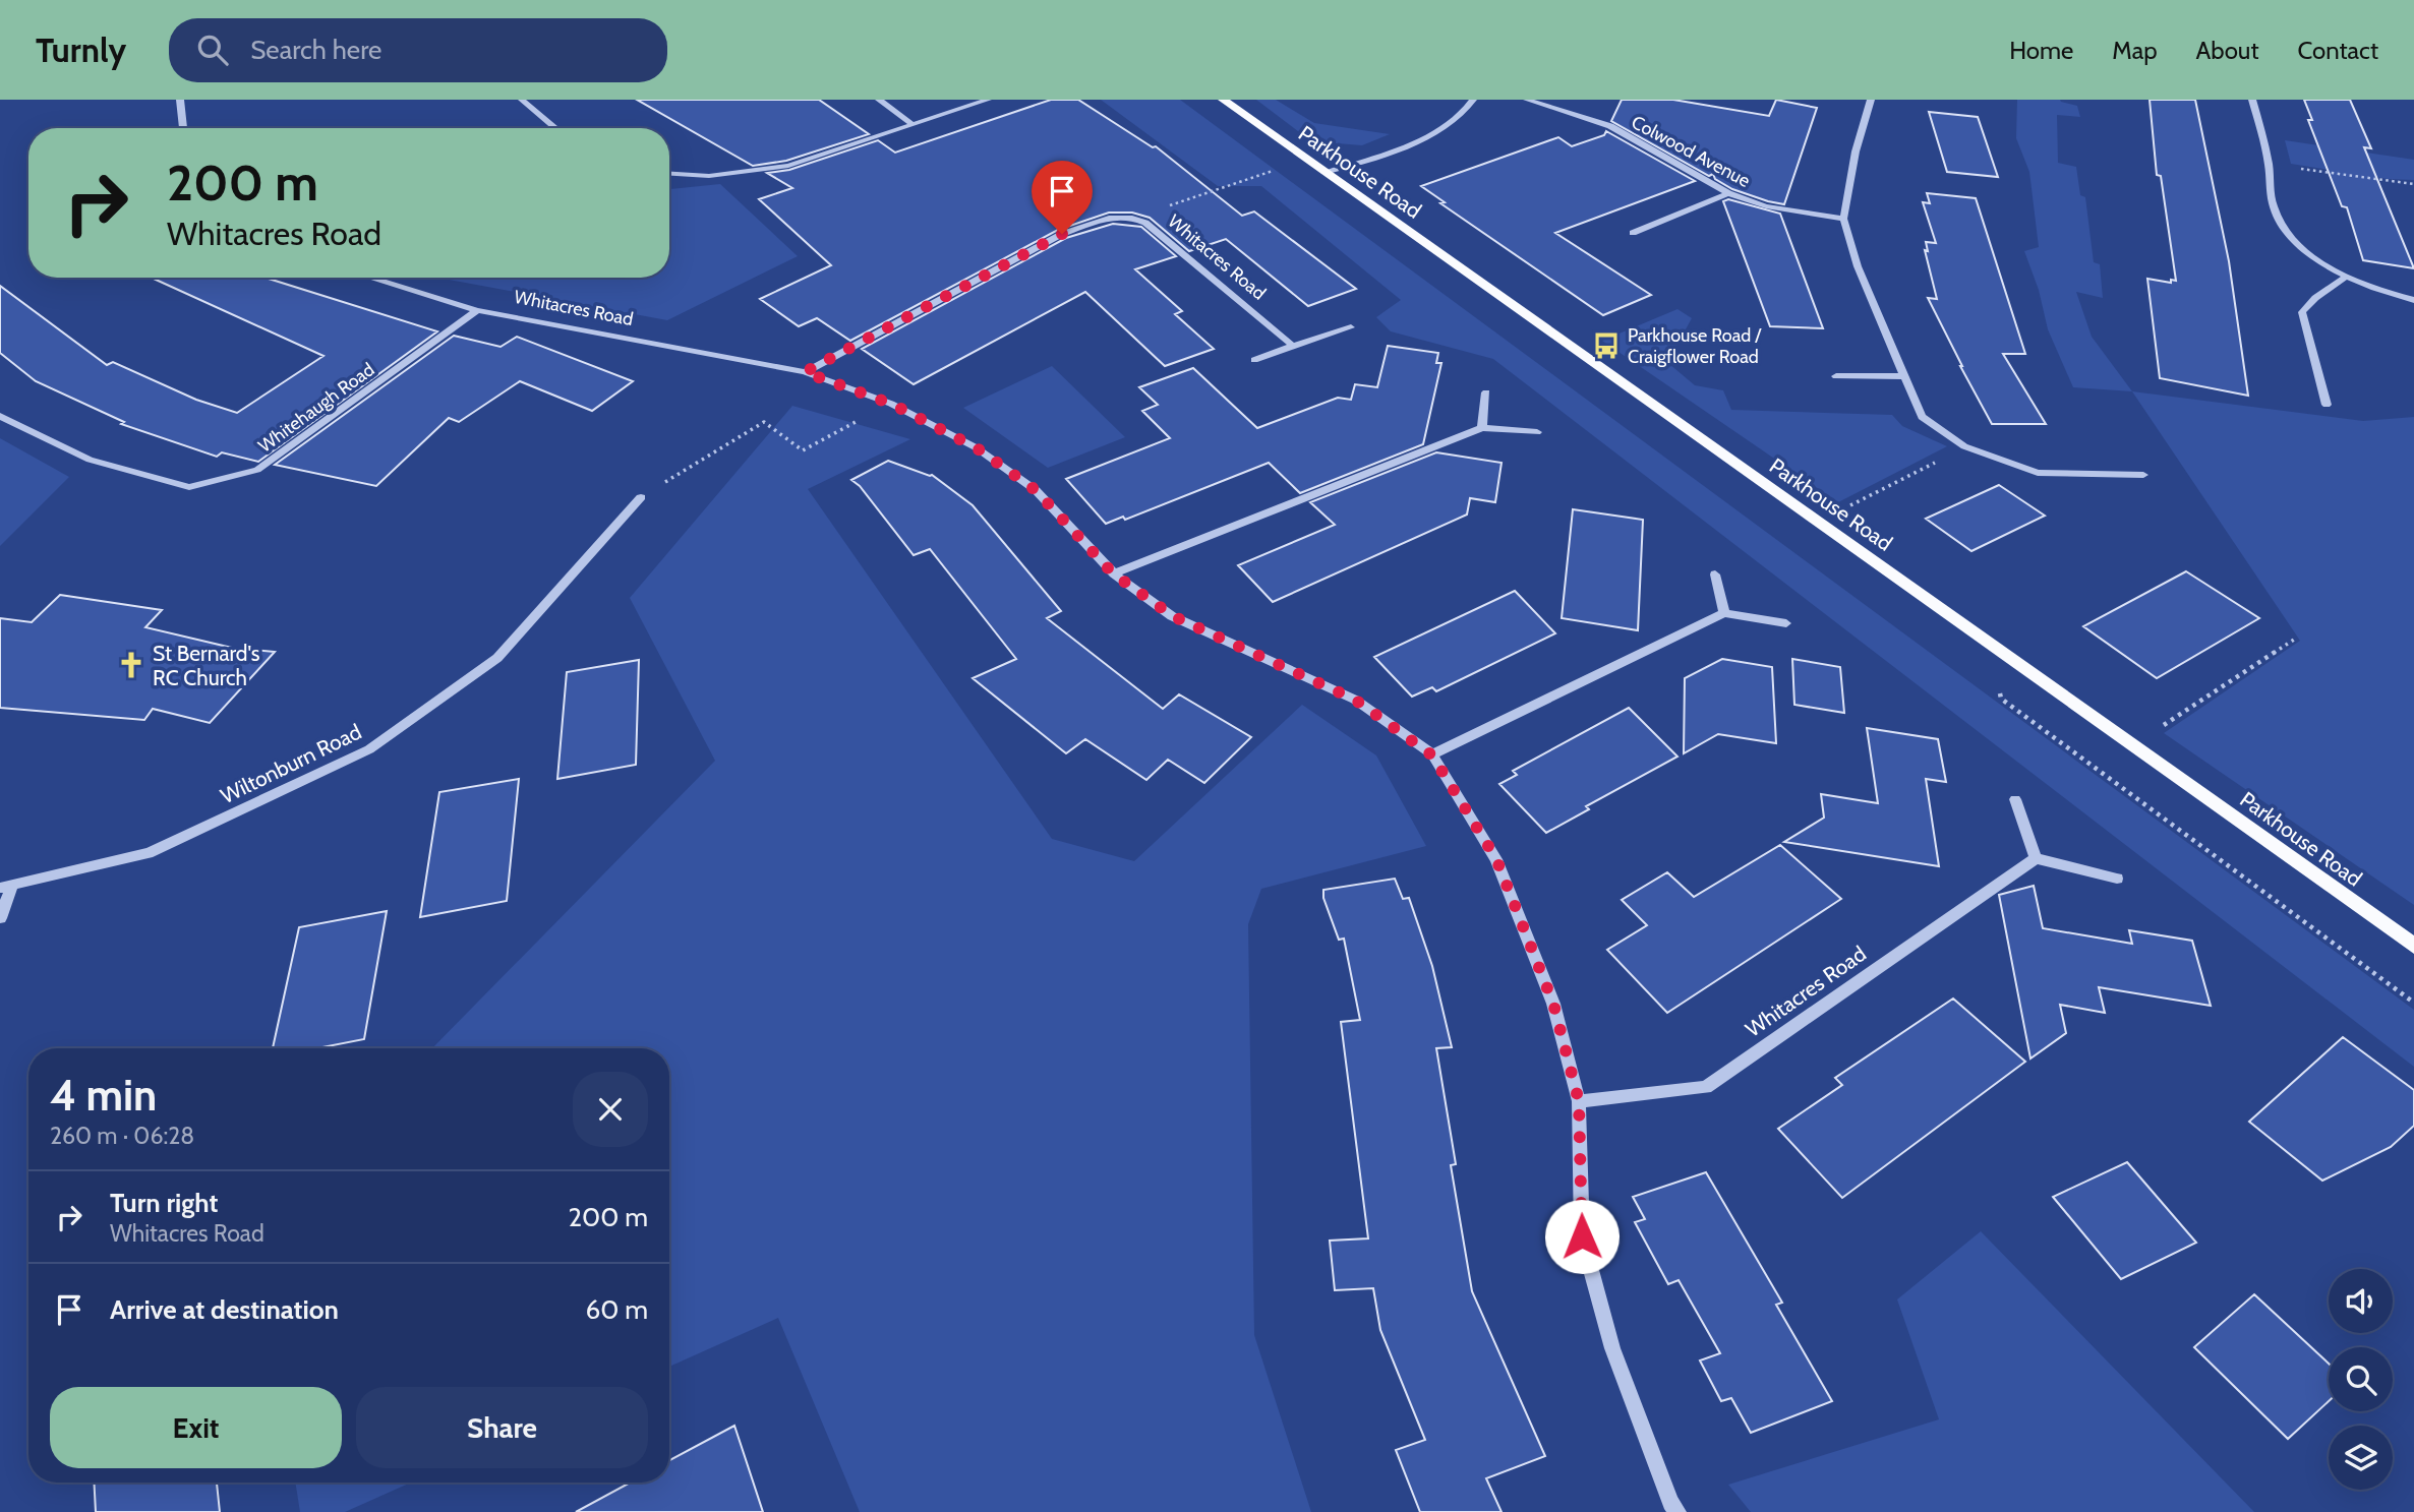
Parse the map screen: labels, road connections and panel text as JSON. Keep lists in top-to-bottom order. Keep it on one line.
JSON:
{"streets":{"main road":["Parkhouse Road"],"street":["Colwood Avenue","Whitacres Road","Whitehaugh Road","Wiltonburn Road"]},"crossings":[["Whitacres Road","Whitehaugh Road"]],"places":{"bus stop":["Parkhouse Road / Craigflower Road"],"church":["St Bernard's RC Church"]},"page":{"header":"Turnly","search":"Search here","nav":["Home","Map","About","Contact"],"turn":["200 m","Whitacres Road"],"heading":["4 min","260 m · 06:28"],"list":[{"name":"Turn right","note":"Whitacres Road","value":"200 m"},{"name":"Arrive at destination","value":"60 m"}],"buttons":["Exit","Share"]}}
